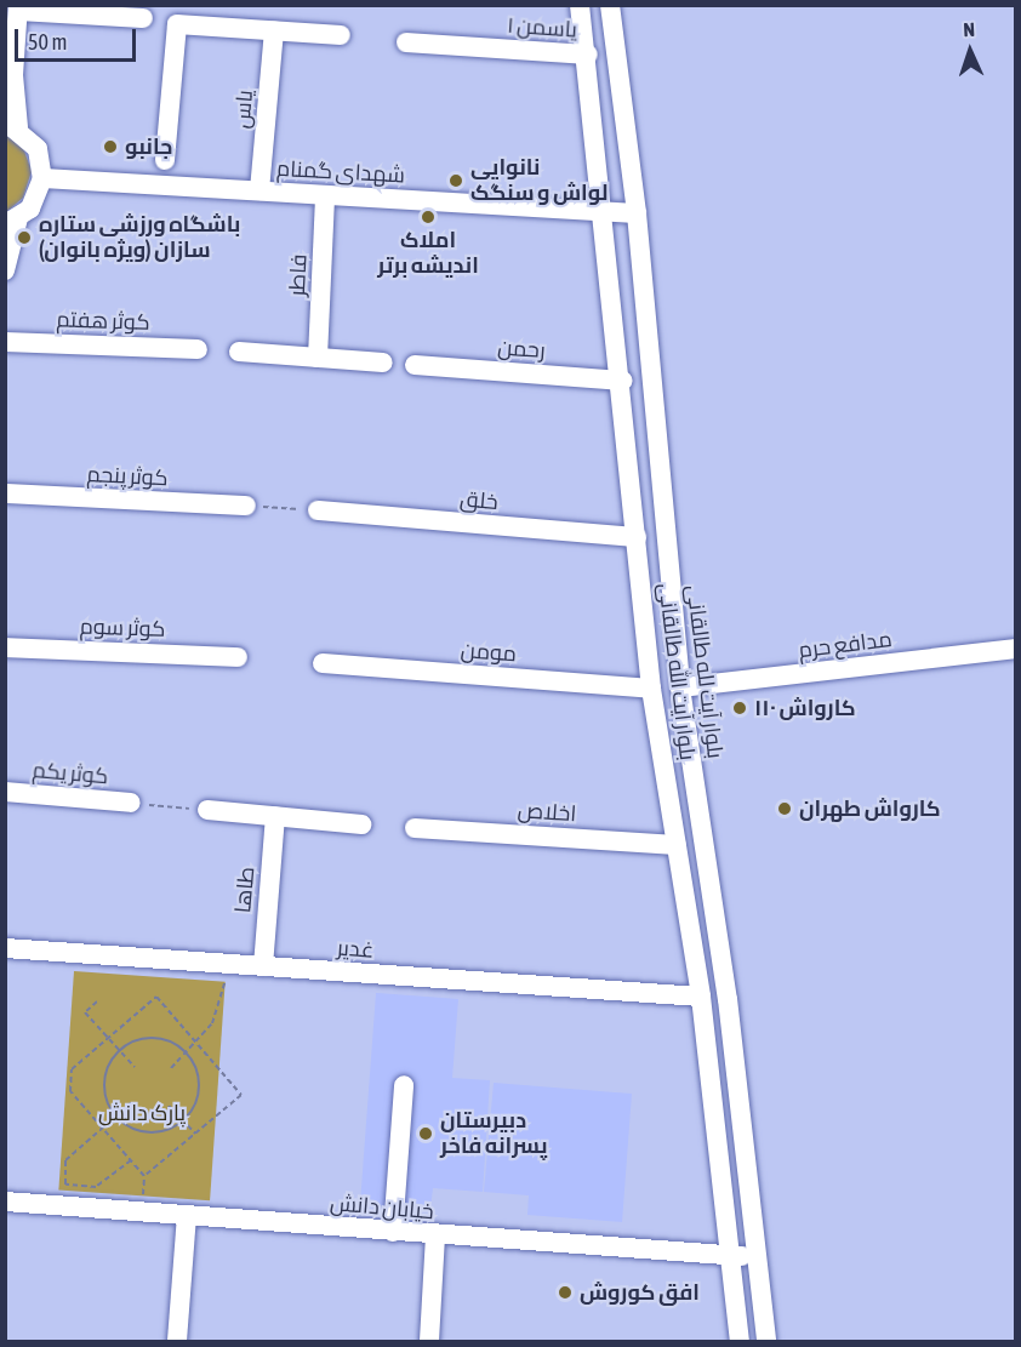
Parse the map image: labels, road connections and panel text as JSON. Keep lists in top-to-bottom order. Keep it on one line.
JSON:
{"streets":{"street":["یاسمن ۱","یاس","شهدای گمنام","فاطر","کوثر هفتم","رحمن","کوثر پنجم","خلق","کوثر سوم","مدافع حرم","مومن","بلوار آیت الله طالقانی","بلوار آیت لله طالقانی","کوثر یکم","اخلاص","طاها","غدیر","خیابان دانش"]},"crossings":[["یاسمن ۱","بلوار آیت الله طالقانی"],["یاس","شهدای گمنام"],["شهدای گمنام","فاطر"],["شهدای گمنام","بلوار آیت الله طالقانی"],["شهدای گمنام","بلوار آیت لله طالقانی"],["رحمن","بلوار آیت الله طالقانی"],["خلق","بلوار آیت الله طالقانی"],["مدافع حرم","بلوار آیت لله طالقانی"],["مومن","بلوار آیت الله طالقانی"],["بلوار آیت الله طالقانی","اخلاص"],["بلوار آیت الله طالقانی","غدیر"],["بلوار آیت الله طالقانی","خیابان دانش"],["بلوار آیت لله طالقانی","خیابان دانش"],["طاها","غدیر"]],"parks":["پارک دانش"],"places":["جانبو","نانوایی لواش و سنگک","املاک اندیشه برتر","باشگاه ورزشی ستاره سازان (ویژه بانوان)","کارواش ۱۱۰","کارواش طهران","دبیرستان پسرانه فاخر","افق کوروش"],"scale_bar":"50 m","north":"top"}
